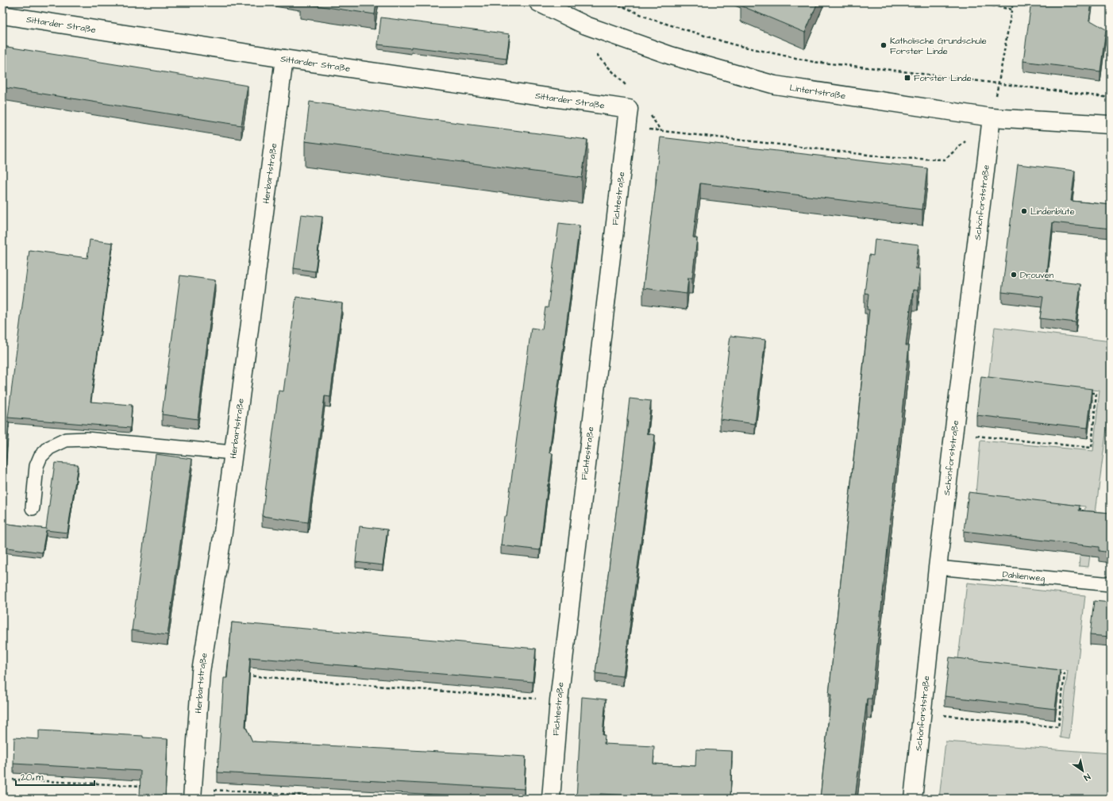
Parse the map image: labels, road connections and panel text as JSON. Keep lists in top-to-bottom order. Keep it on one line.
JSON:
{"streets":{"street":["Sittarder Straße","Lintertstraße","Herbartstraße","Fichtestraße","Schönforststraße"],"lane":["Dahlienweg"]},"crossings":[["Sittarder Straße","Herbartstraße"],["Sittarder Straße","Fichtestraße"],["Lintertstraße","Schönforststraße"],["Schönforststraße","Dahlienweg"]],"places":{"other":["Katholische Grundschule Forster Linde","Lindenblüte","Drouven"],"transit":["Forster Linde"]},"scale_bar":"20 m","north":"bottom right"}
